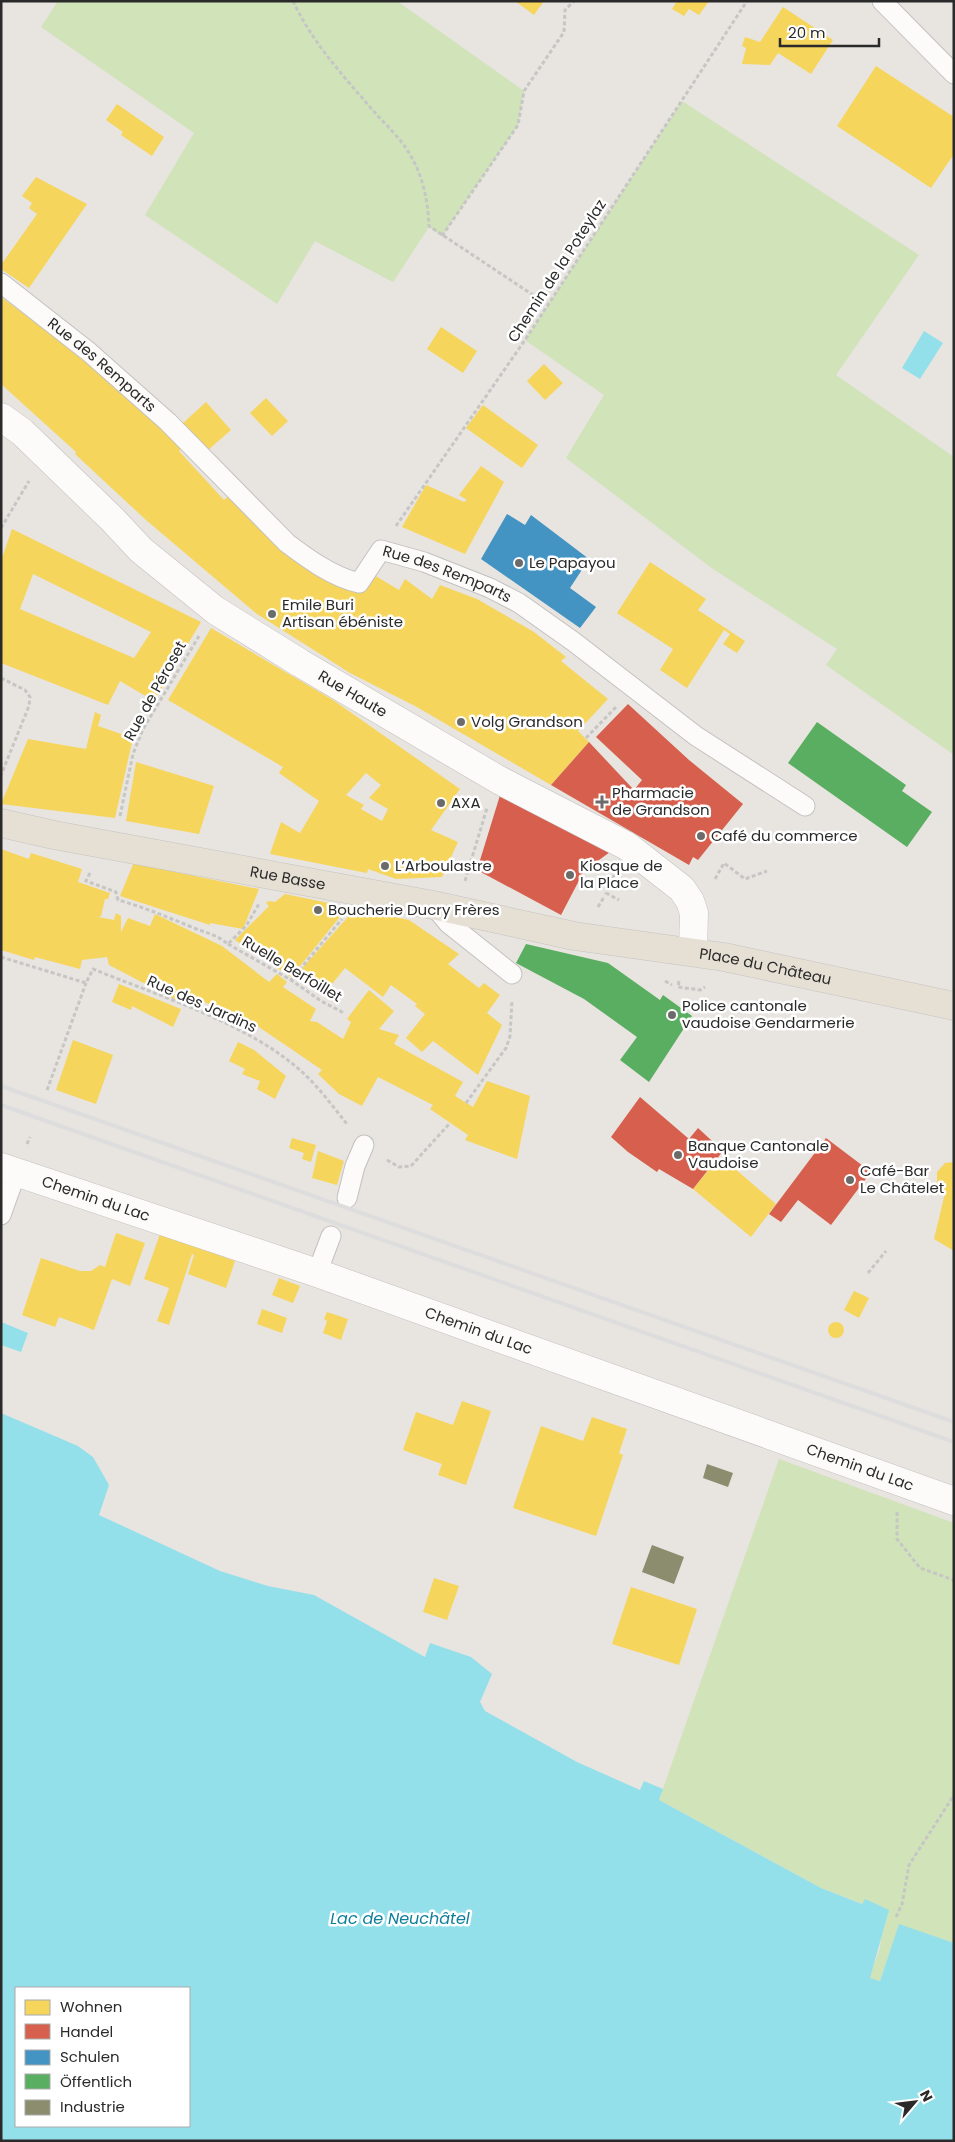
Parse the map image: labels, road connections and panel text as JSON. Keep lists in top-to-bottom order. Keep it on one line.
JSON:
{"streets":{"main road":["Rue Basse","Place du Château"],"street":["Rue Haute","Chemin du Lac"],"lane":["Rue des Remparts"],"path":["Chemin de la Poteylaz","Rue de Péroset","Ruelle Berfoillet","Rue des Jardins"]},"crossings":[["Chemin de la Poteylaz","Rue des Remparts"],["Rue de Péroset","Rue Haute"],["Rue de Péroset","Rue Basse"],["Rue Haute","Place du Château"],["Rue Basse","Place du Château"]],"water":["Lac de Neuchâtel"],"places":{"other":["Le Papayou","Emile Buri Artisan ébéniste","Volg Grandson","AXA","Café du commerce","L’Arboulastre","Kiosque de la Place","Boucherie Ducry Frères","Police cantonale vaudoise Gendarmerie","Banque Cantonale Vaudoise","Café-Bar Le Châtelet"],"health":["Pharmacie de Grandson"]},"legend":["Wohnen","Handel","Schulen","Öffentlich","Industrie"],"scale_bar":"20 m","north":"top right"}
